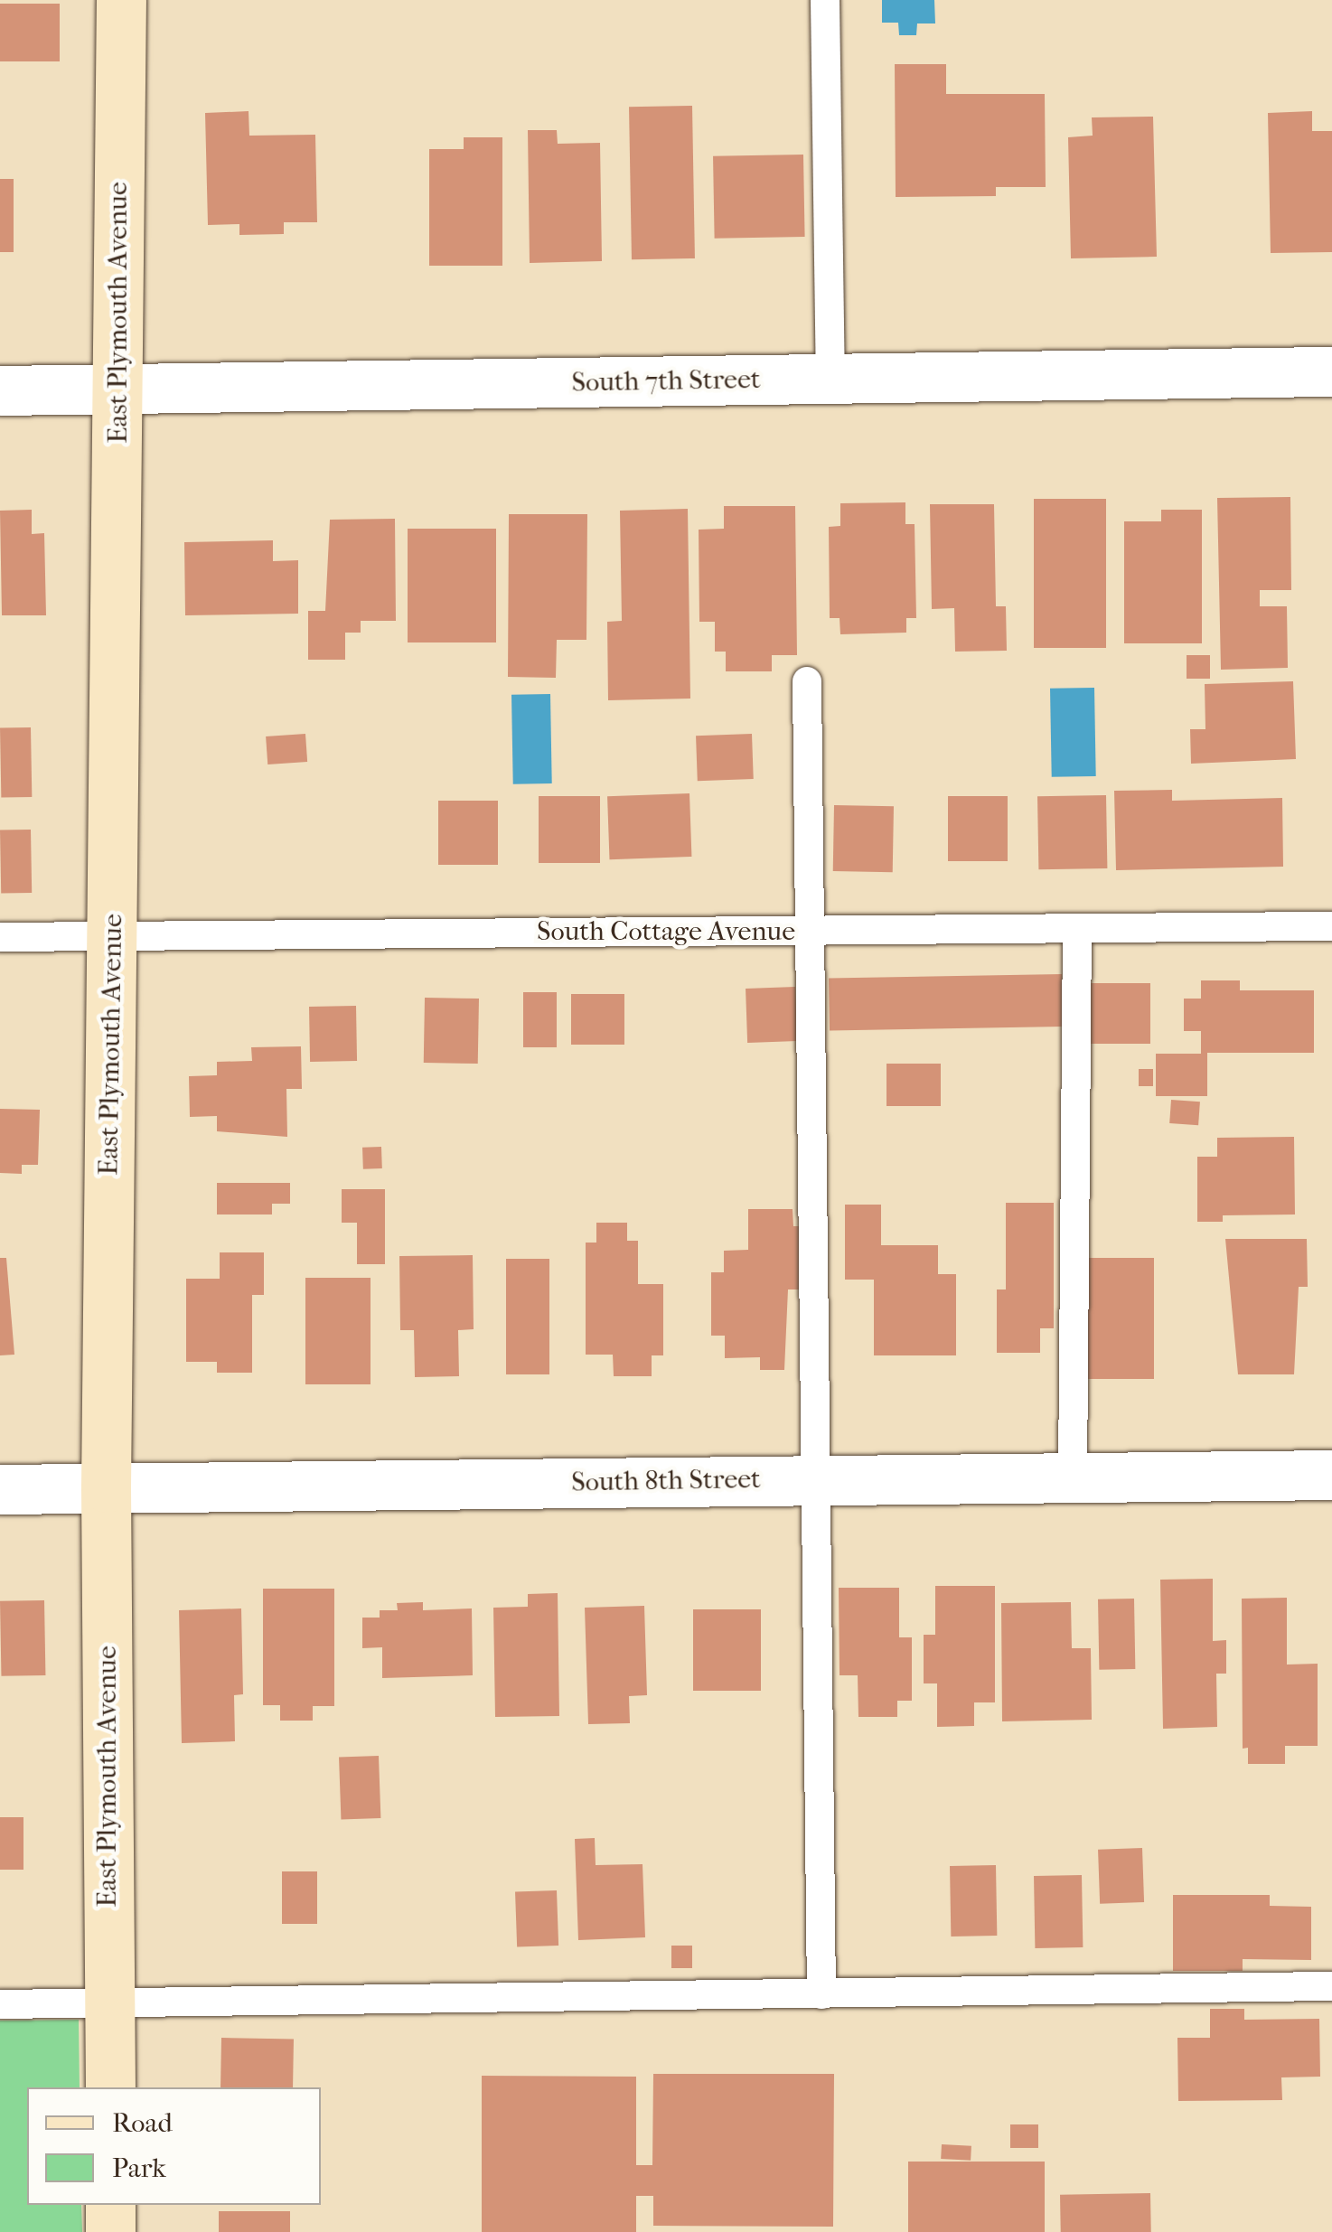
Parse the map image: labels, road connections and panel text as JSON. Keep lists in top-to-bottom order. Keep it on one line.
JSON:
{"streets":{"main road":["East Plymouth Avenue"],"street":["South 7th Street","South 8th Street"],"lane":["South Cottage Avenue"]},"crossings":[["East Plymouth Avenue","South 7th Street"],["East Plymouth Avenue","South Cottage Avenue"],["East Plymouth Avenue","South 8th Street"]],"legend":["Road","Park"]}
